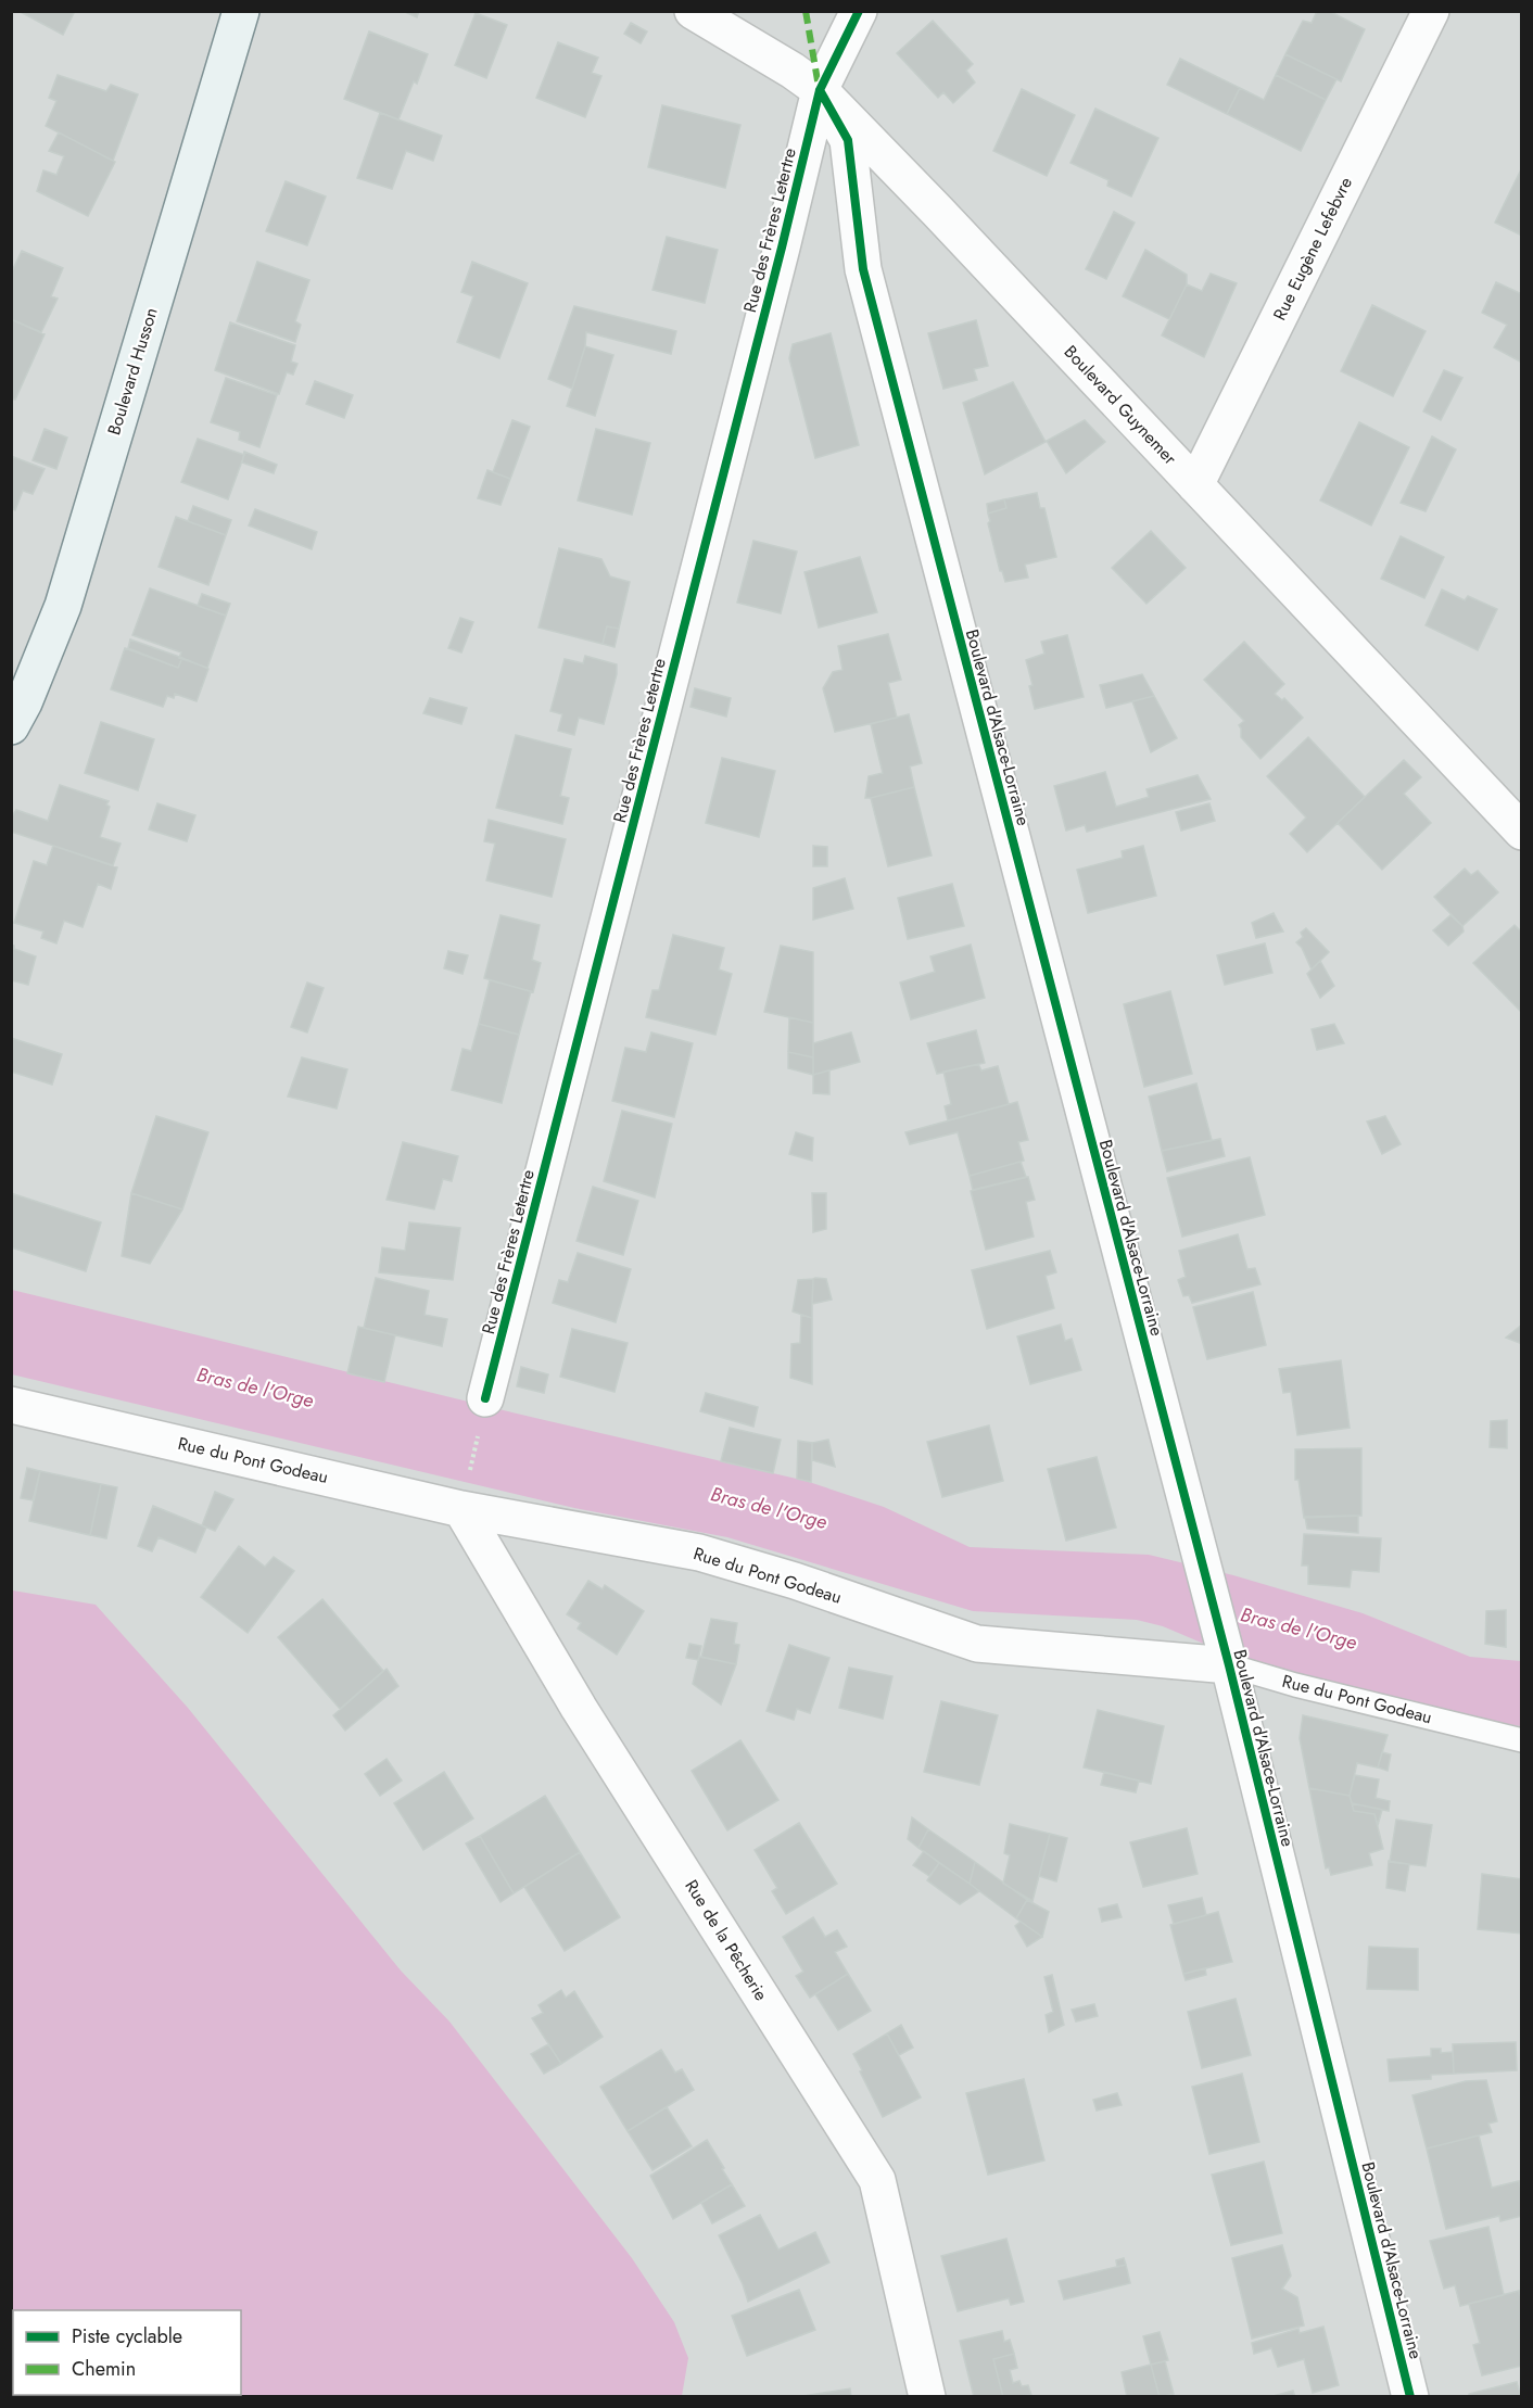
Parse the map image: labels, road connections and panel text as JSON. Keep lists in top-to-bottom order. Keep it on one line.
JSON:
{"streets":{"street":["Rue des Frères Letertre","Rue Eugène Lefebvre","Boulevard Husson","Boulevard Guynemer","Boulevard d'Alsace-Lorraine","Rue du Pont Godeau","Rue de la Pêcherie"]},"crossings":[["Rue des Frères Letertre","Boulevard Guynemer"],["Rue des Frères Letertre","Boulevard d'Alsace-Lorraine"],["Rue Eugène Lefebvre","Boulevard Guynemer"],["Boulevard Guynemer","Boulevard d'Alsace-Lorraine"],["Boulevard d'Alsace-Lorraine","Rue du Pont Godeau"],["Rue du Pont Godeau","Rue de la Pêcherie"]],"water":["Bras de l'Orge"],"legend":["Piste cyclable","Chemin"]}
